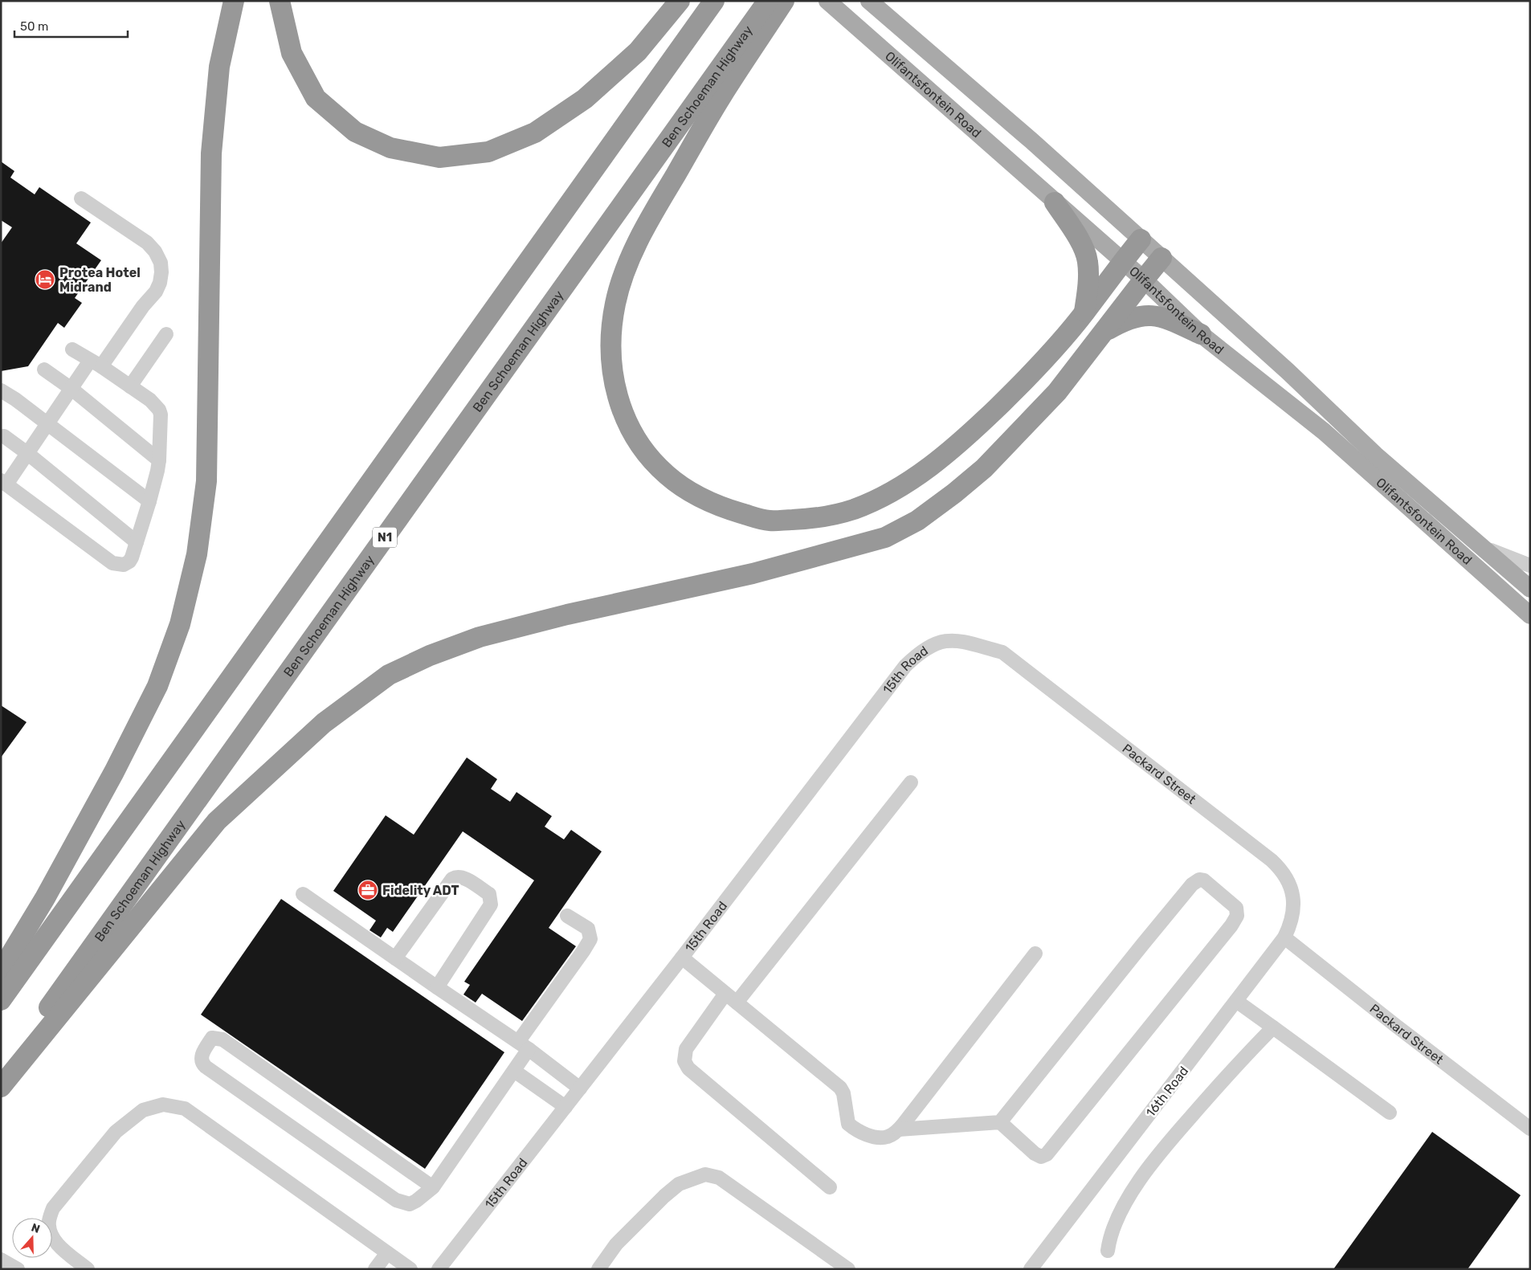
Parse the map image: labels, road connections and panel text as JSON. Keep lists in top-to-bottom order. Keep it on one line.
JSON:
{"streets":{"highway":["Ben Schoeman Highway","N1"],"main road":["Olifantsfontein Road"],"street":["15th Road","Packard Street","16th Road"]},"crossings":[["15th Road","Packard Street"],["Packard Street","16th Road"]],"places":{"hotel":["Protea Hotel Midrand"],"office":["Fidelity ADT"]},"scale_bar":"50 m","north":"top"}
